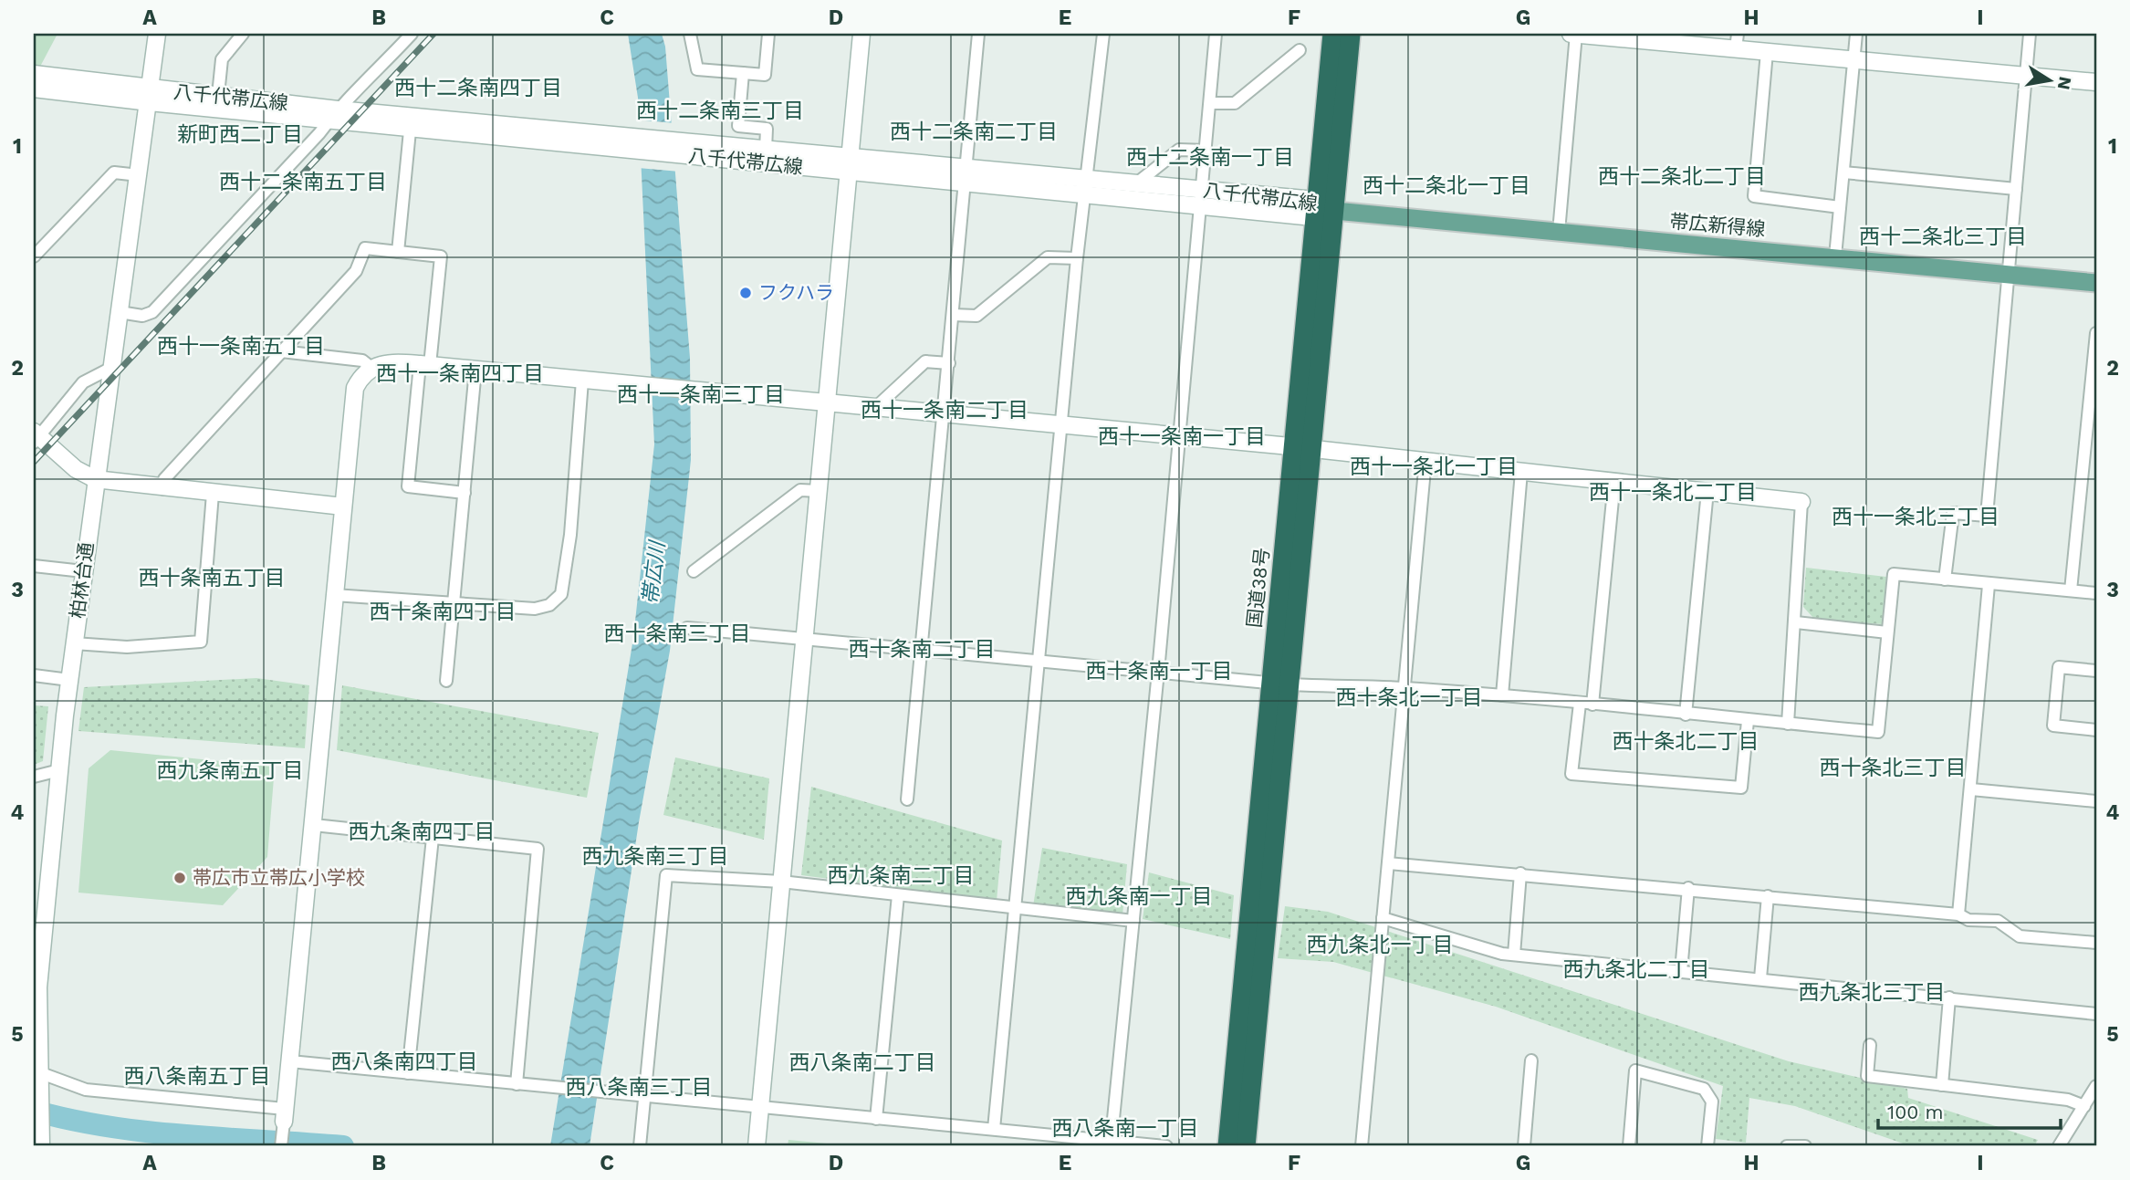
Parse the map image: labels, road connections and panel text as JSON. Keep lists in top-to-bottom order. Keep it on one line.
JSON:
{"streets":{"highway":["国道38号"],"main road":["帯広新得線"],"street":["八千代帯広線","柏林台通"]},"crossings":[["八千代帯広線","帯広新得線"],["八千代帯広線","柏林台通"],["八千代帯広線","国道38号"],["帯広新得線","国道38号"]],"districts":["西十二条南四丁目","西十二条南三丁目","西十二条南二丁目","新町西二丁目","西十二条南一丁目","西十二条北二丁目","西十二条南五丁目","西十二条北一丁目","西十二条北三丁目","西十一条南五丁目","西十一条南四丁目","西十一条南三丁目","西十一条南二丁目","西十一条南一丁目","西十一条北一丁目","西十一条北二丁目","西十一条北三丁目","西十条南五丁目","西十条南四丁目","西十条南三丁目","西十条南二丁目","西十条南一丁目","西十条北一丁目","西十条北二丁目","西十条北三丁目","西九条南五丁目","西九条南四丁目","西九条南三丁目","西九条南二丁目","西九条南一丁目","西九条北一丁目","西九条北二丁目","西九条北三丁目","西八条南四丁目","西八条南二丁目","西八条南五丁目","西八条南三丁目","西八条南一丁目"],"water":["帯広川"],"places":["フクハラ","帯広市立帯広小学校"],"scale_bar":"100 m","north":"right","grid":{"columns":["A","B","C","D","E","F","G","H","I"],"rows":["1","2","3","4","5"]}}
